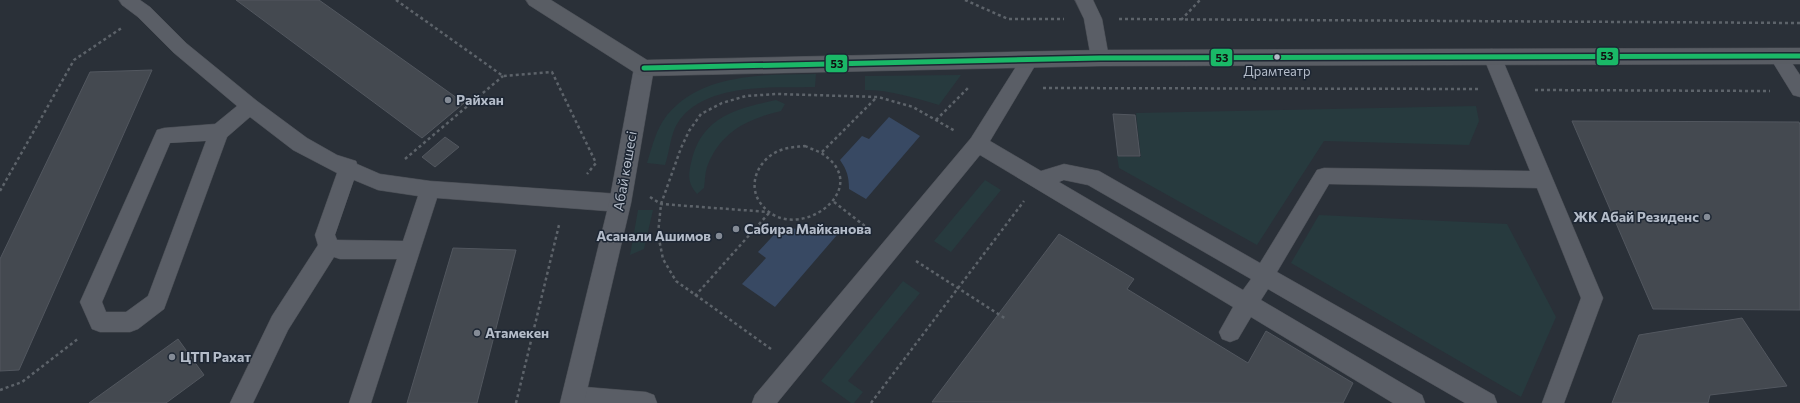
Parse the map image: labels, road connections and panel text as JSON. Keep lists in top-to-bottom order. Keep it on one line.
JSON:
{"streets":{"street":["Абай көшесі"]},"places":["Драмтеатр","Райхан","ЖК Абай Резиденс","Сабира Майканова","Асанали Ашимов","Атамекен","ЦТП Рахат"],"lines":["transit line 53"]}
